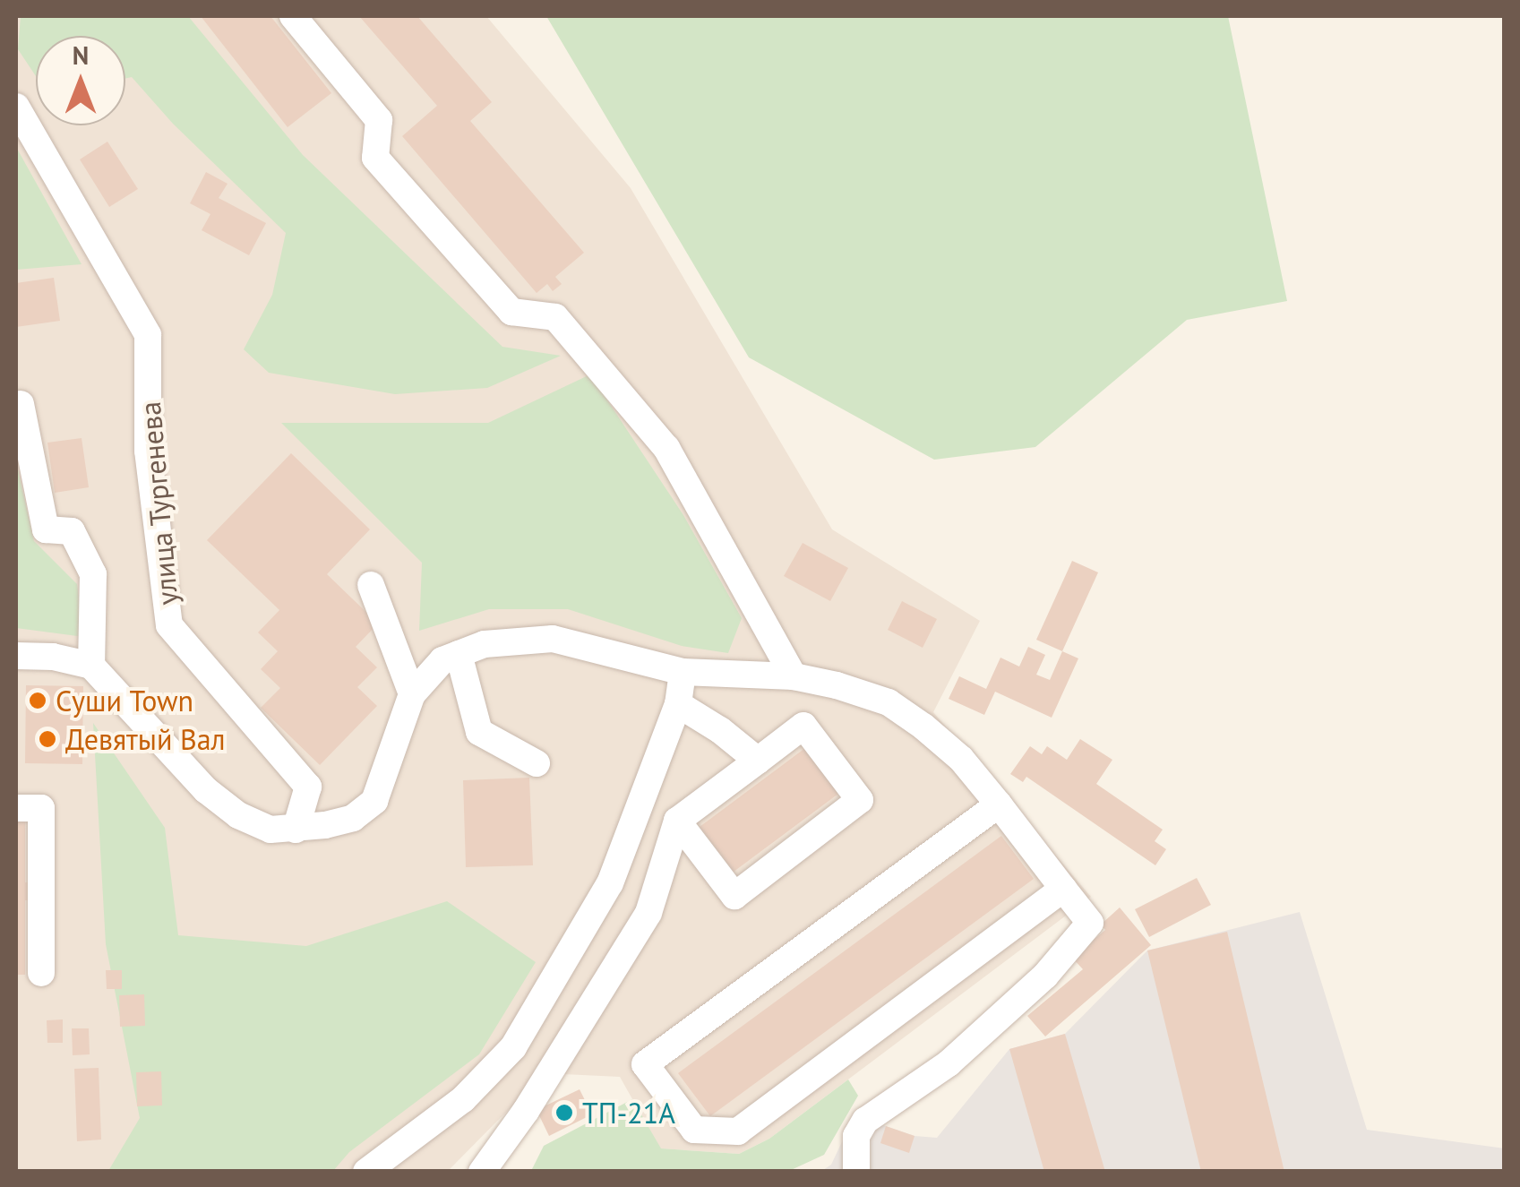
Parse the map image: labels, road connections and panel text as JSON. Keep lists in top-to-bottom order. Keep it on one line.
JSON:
{"streets":{"street":["улица Тургенева"]},"places":["Суши Town","Девятый Вал","ТП-21А"],"north":"top"}
